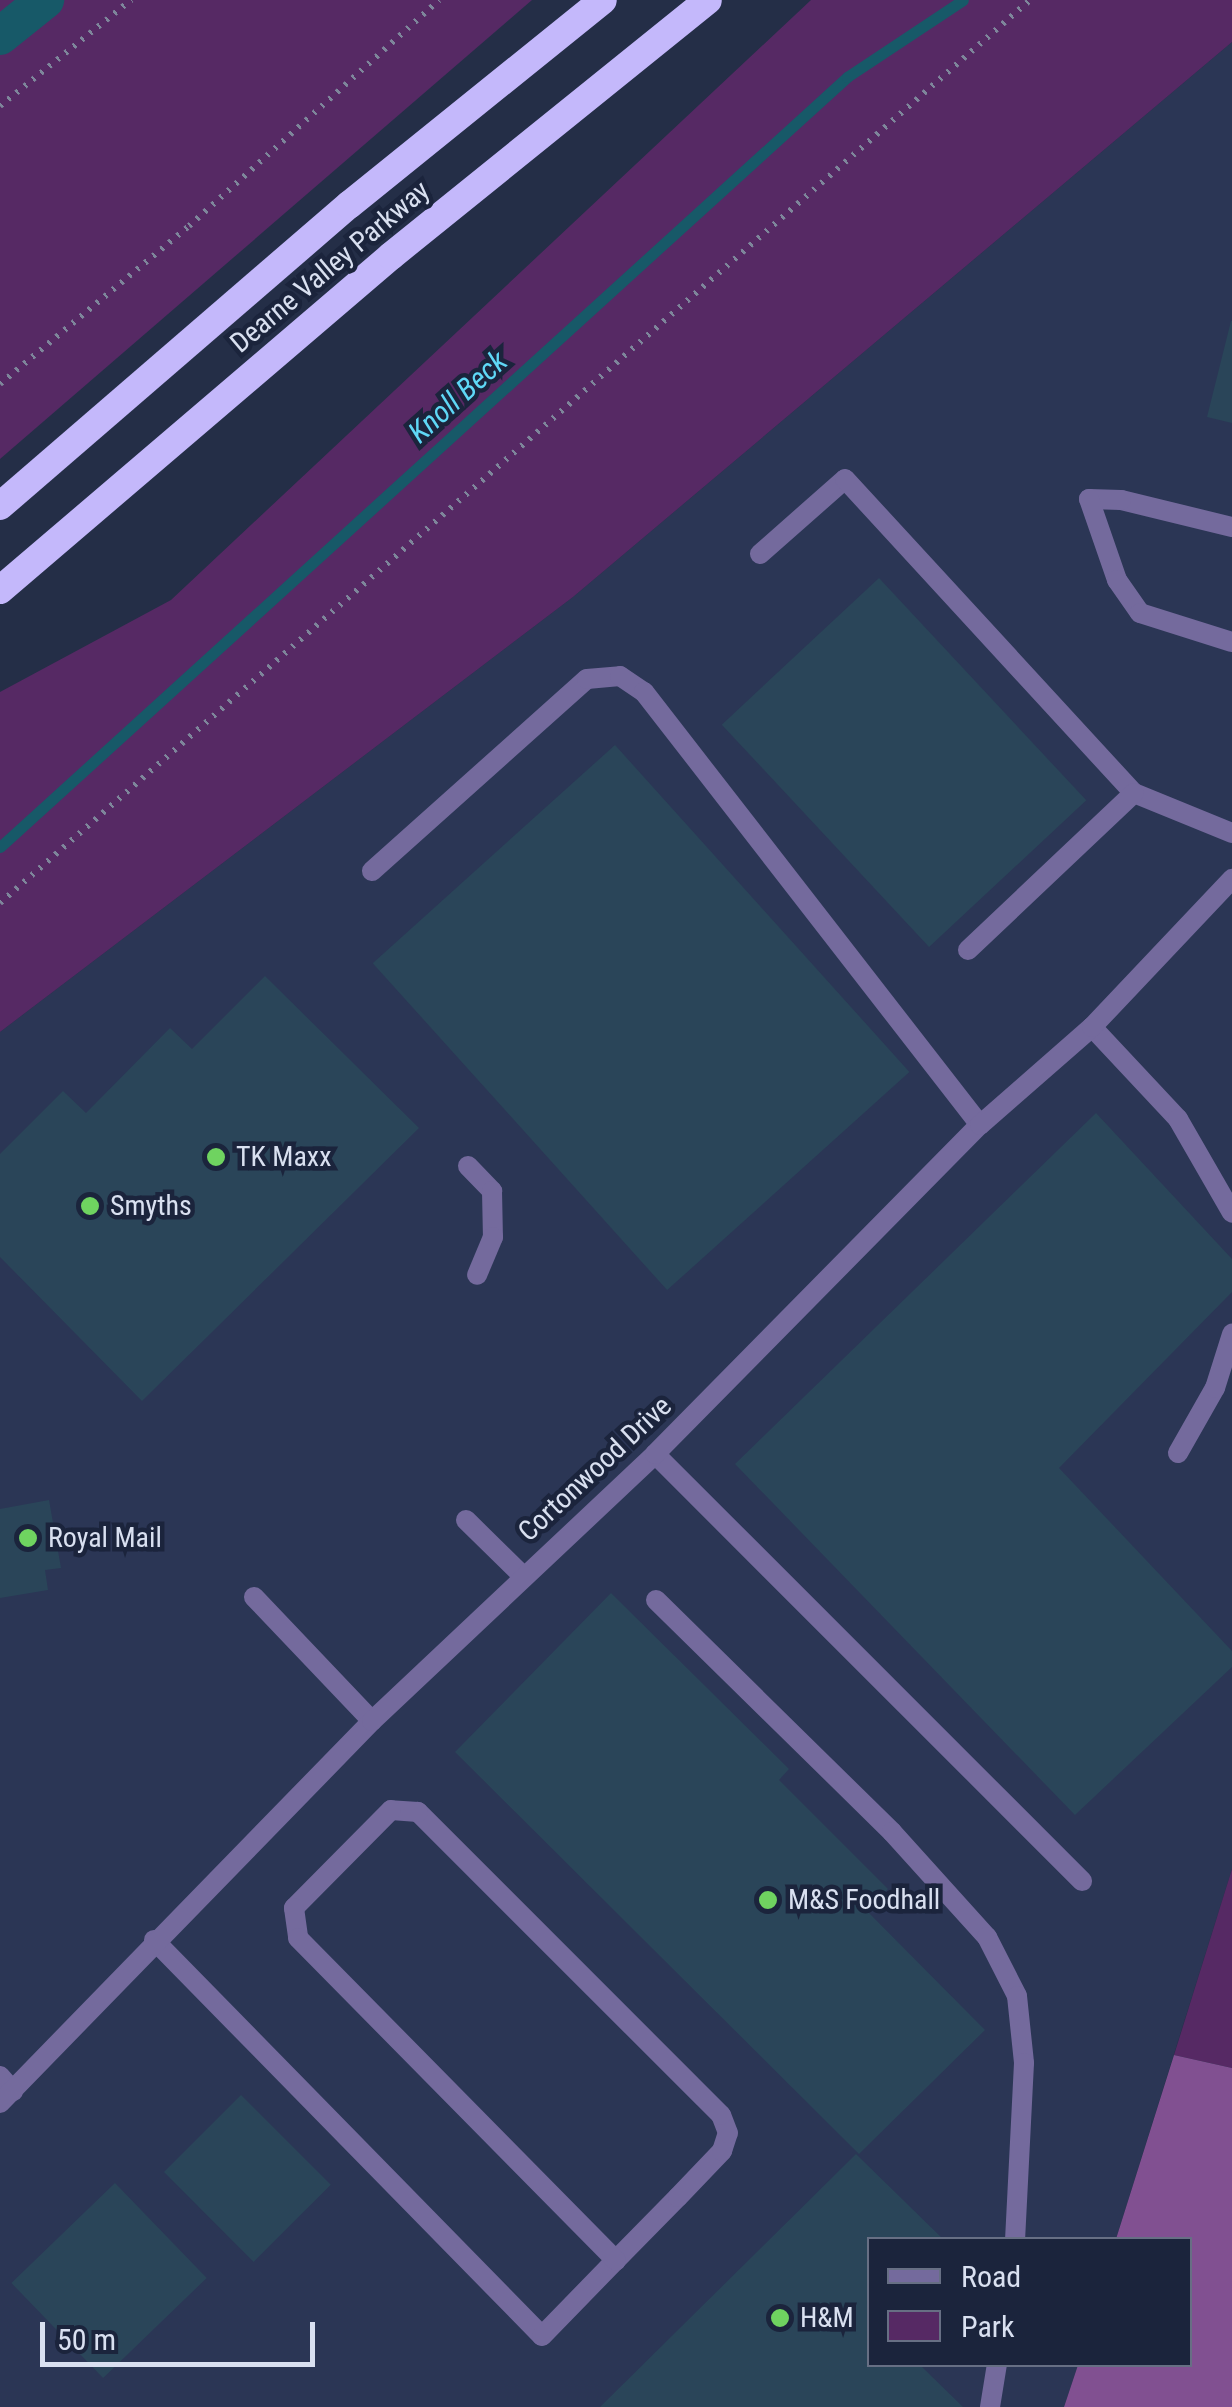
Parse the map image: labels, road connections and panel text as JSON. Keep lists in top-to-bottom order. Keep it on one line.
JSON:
{"streets":{"highway":["Dearne Valley Parkway"],"street":["Cortonwood Drive"]},"water":["Knoll Beck"],"places":["TK Maxx","Smyths","Royal Mail","M&S Foodhall","H&M"],"legend":["Road","Park"],"scale_bar":"50 m"}
